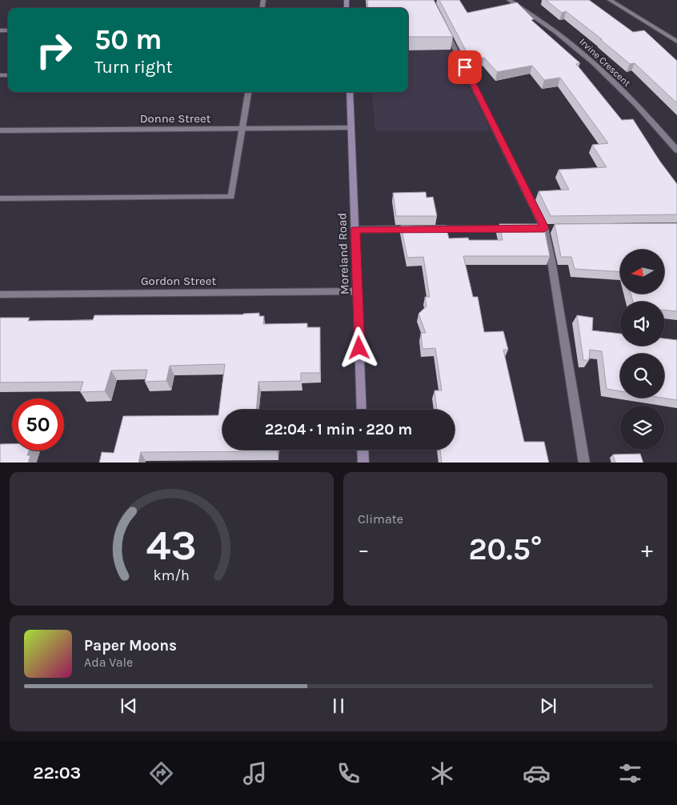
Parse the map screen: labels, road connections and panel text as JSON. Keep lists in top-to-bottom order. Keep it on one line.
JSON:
{"streets":{"main road":["Moreland Road"],"street":["Irvine Crescent","Donne Street","Gordon Street"]},"crossings":[["Donne Street","Moreland Road"],["Moreland Road","Gordon Street"]],"north":"left","page":{"turn":["50 m","Turn right"],"limit":"50","trip":"22:04 · 1 min · 220 m","tile":"Climate","heat":["−","20.5°","+"],"song":["Paper Moons","Ada Vale"],"tabs":"22:03","gauge":["43","km/h"]}}
